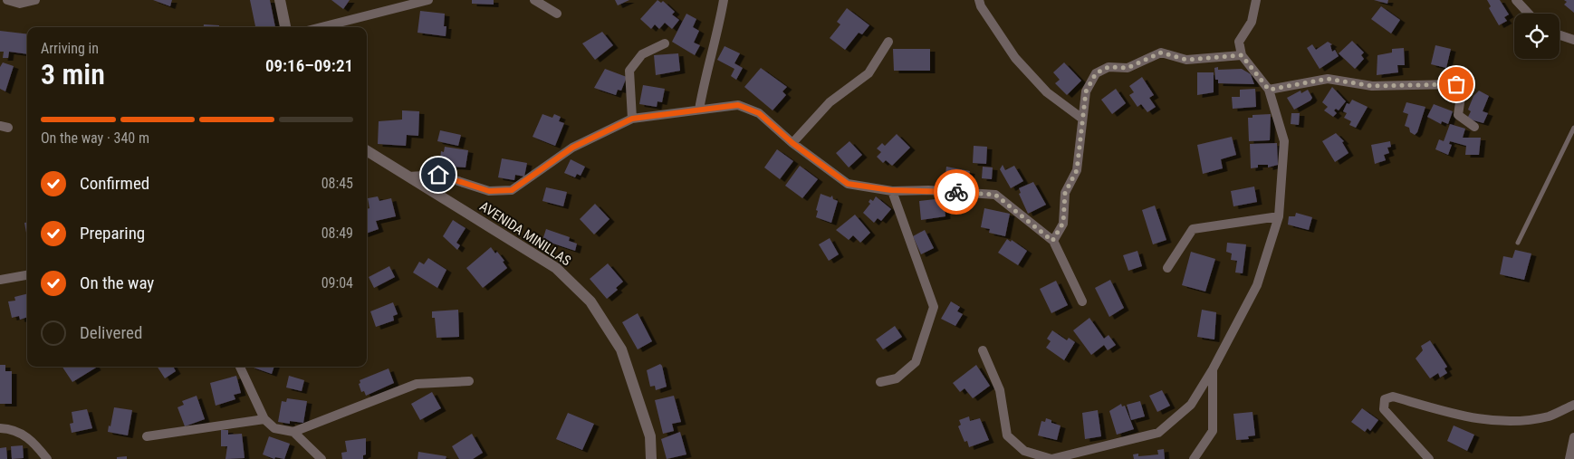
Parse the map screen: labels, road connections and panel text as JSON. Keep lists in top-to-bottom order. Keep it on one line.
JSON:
{"streets":{"street":["AVENIDA MINILLAS"]},"page":{"heading":["3 min","Arriving in","09:16–09:21"],"bar":"On the way · 340 m","list":[["Confirmed","08:45"],["Preparing","08:49"],["On the way","09:04"],"Delivered"]}}
